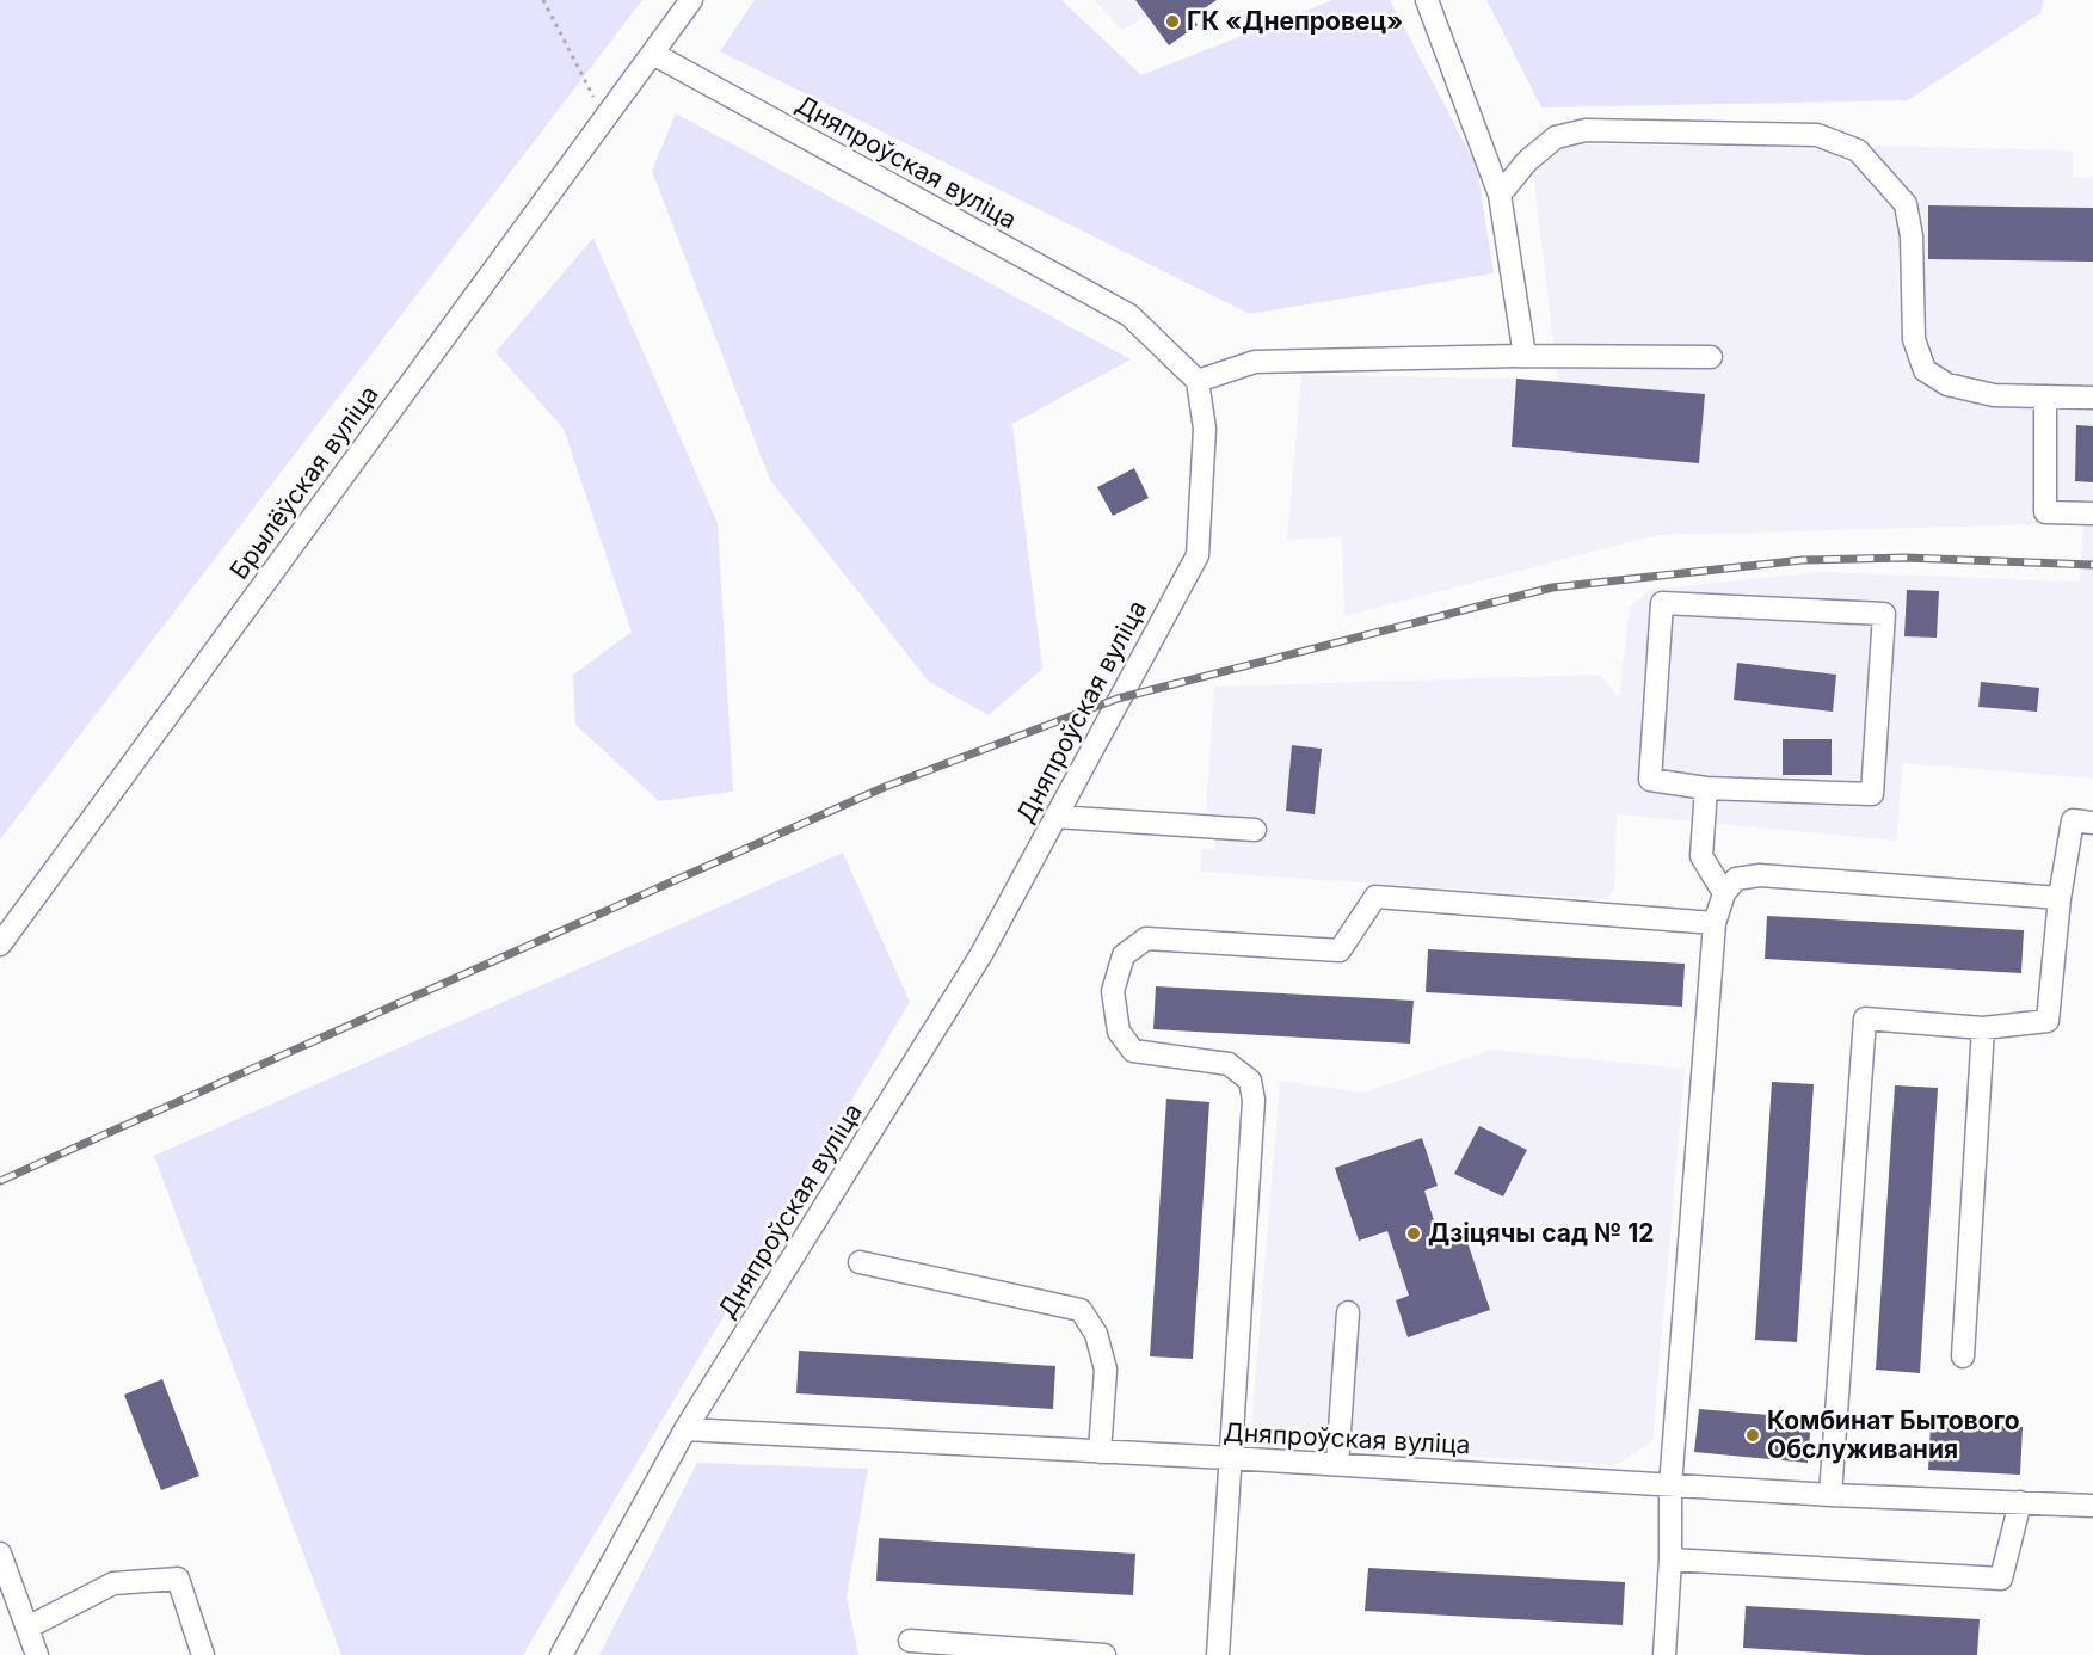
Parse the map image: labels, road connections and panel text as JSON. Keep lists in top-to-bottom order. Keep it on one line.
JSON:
{"streets":{"street":["Дняпроўская вуліца","Брылёўская вуліца"]},"crossings":[["Дняпроўская вуліца","Брылёўская вуліца"]],"places":["ГК «Днепровец»","Дзіцячы сад № 12","Комбинат Бытового Обслуживания"]}
